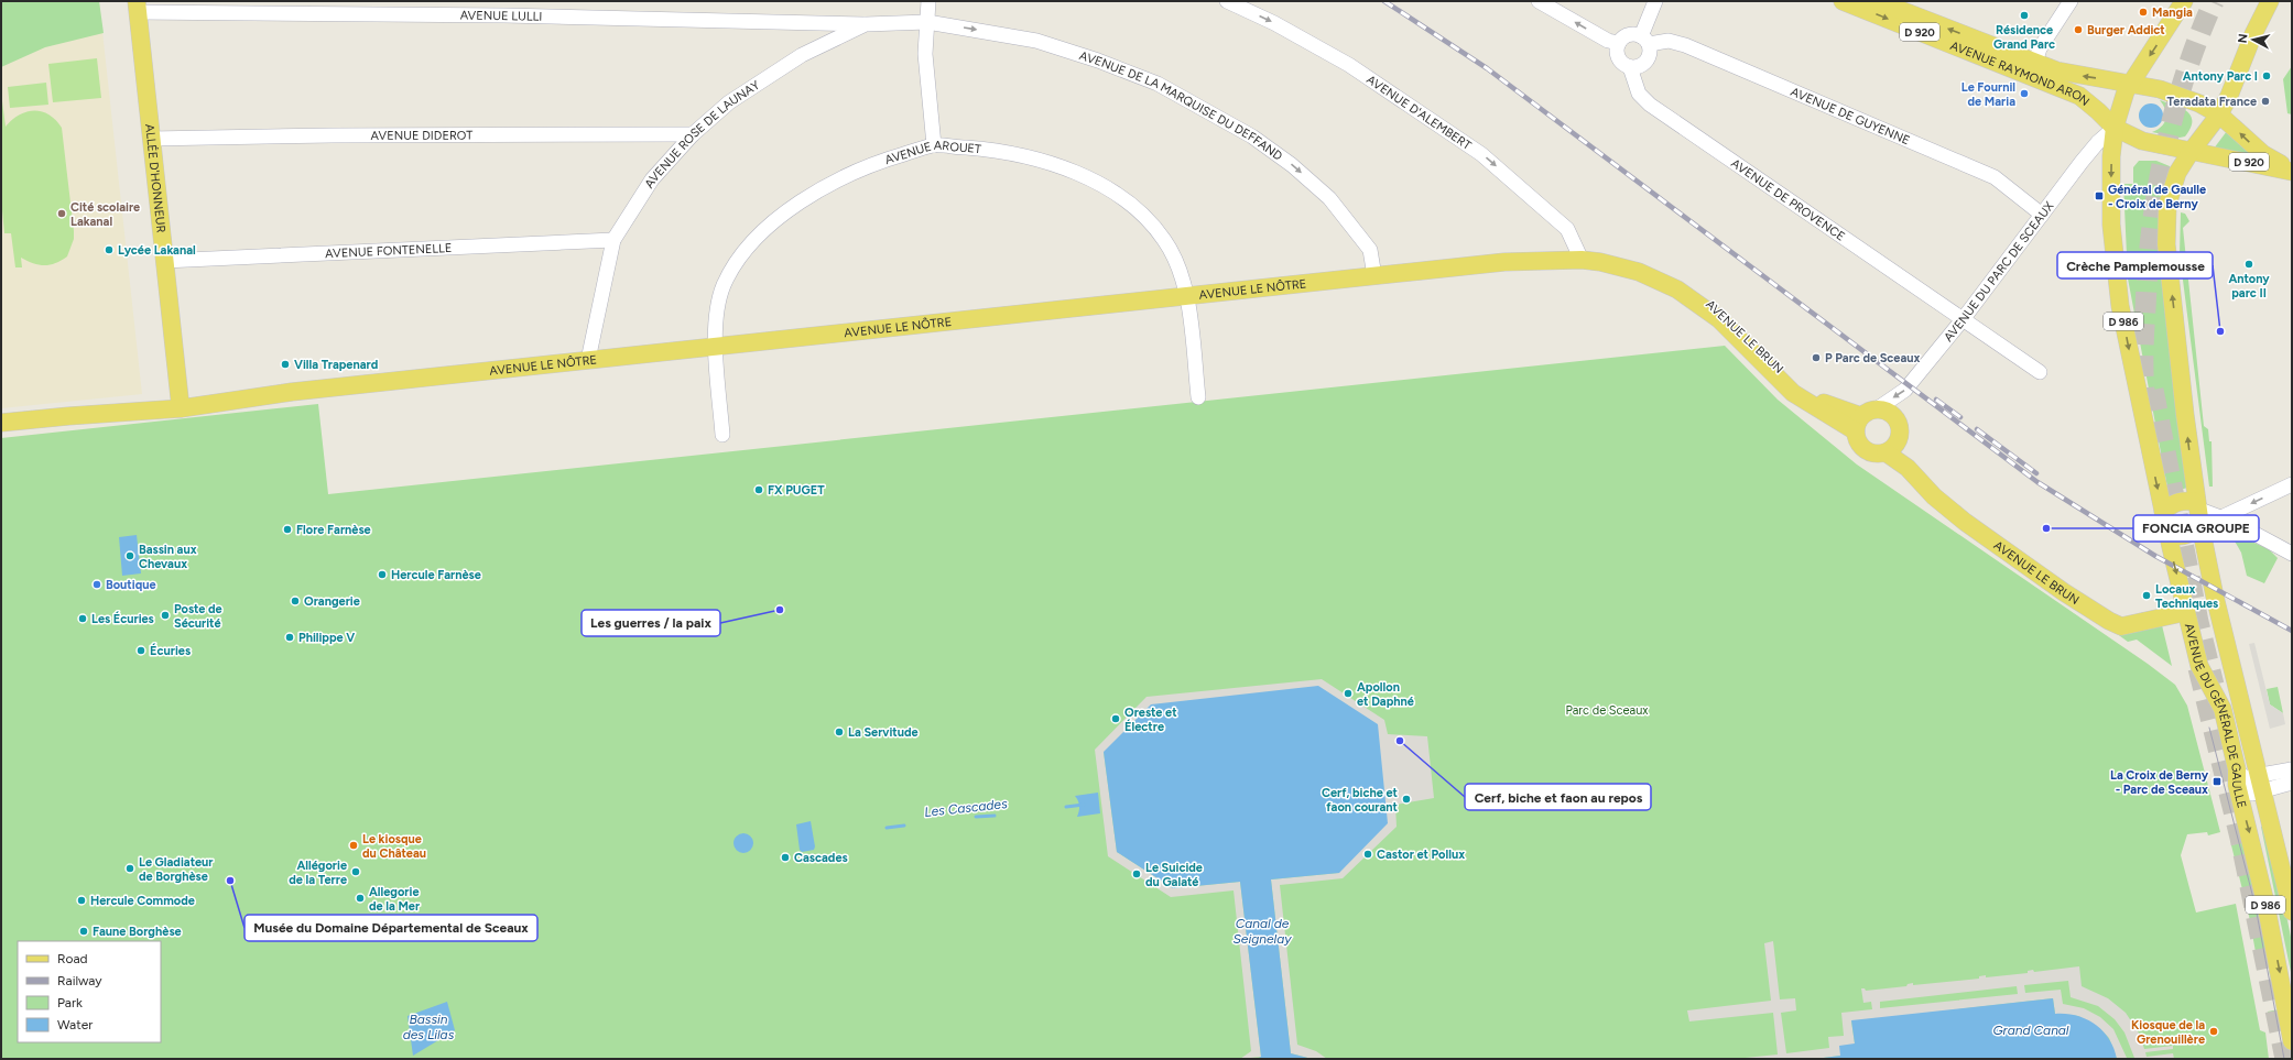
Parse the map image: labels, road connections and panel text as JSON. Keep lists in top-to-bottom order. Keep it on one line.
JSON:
{"streets":{"main road":["D 920","AVENUE RAYMOND ARON","ALLÉE D'HONNEUR","AVENUE LE NÔTRE","D 986","AVENUE LE BRUN","AVENUE DU GÉNÉRAL DE GAULLE"],"street":["AVENUE LULLI","AVENUE DE LA MARQUISE DU DEFFAND","AVENUE D'ALEMBERT","AVENUE DE GUYENNE","AVENUE DIDEROT","AVENUE ROSE DE LAUNAY","AVENUE AROUET","AVENUE DE PROVENCE","AVENUE FONTENELLE","AVENUE DU PARC DE SCEAUX"]},"crossings":[["AVENUE LULLI","AVENUE ROSE DE LAUNAY"],["AVENUE LULLI","ALLÉE D'HONNEUR"],["D 920","AVENUE RAYMOND ARON"],["D 920","AVENUE DU PARC DE SCEAUX"],["D 920","D 986"],["D 920","AVENUE DU GÉNÉRAL DE GAULLE"],["AVENUE RAYMOND ARON","AVENUE DU PARC DE SCEAUX"],["AVENUE RAYMOND ARON","D 986"],["AVENUE RAYMOND ARON","AVENUE DU GÉNÉRAL DE GAULLE"],["AVENUE DE LA MARQUISE DU DEFFAND","AVENUE ROSE DE LAUNAY"],["AVENUE DE LA MARQUISE DU DEFFAND","AVENUE LE NÔTRE"],["AVENUE D'ALEMBERT","AVENUE LE NÔTRE"],["AVENUE D'ALEMBERT","AVENUE LE BRUN"],["AVENUE DE GUYENNE","AVENUE DE PROVENCE"],["AVENUE DE GUYENNE","AVENUE DU PARC DE SCEAUX"],["AVENUE DIDEROT","AVENUE ROSE DE LAUNAY"],["AVENUE DIDEROT","ALLÉE D'HONNEUR"],["AVENUE ROSE DE LAUNAY","AVENUE FONTENELLE"],["AVENUE ROSE DE LAUNAY","AVENUE LE NÔTRE"],["AVENUE AROUET","AVENUE LE NÔTRE"],["ALLÉE D'HONNEUR","AVENUE FONTENELLE"],["ALLÉE D'HONNEUR","AVENUE LE NÔTRE"],["AVENUE DE PROVENCE","AVENUE DU PARC DE SCEAUX"],["AVENUE DU PARC DE SCEAUX","D 986"],["AVENUE DU PARC DE SCEAUX","AVENUE LE BRUN"],["AVENUE DU PARC DE SCEAUX","AVENUE DU GÉNÉRAL DE GAULLE"],["AVENUE LE NÔTRE","AVENUE LE BRUN"],["D 986","AVENUE DU GÉNÉRAL DE GAULLE"],["AVENUE LE BRUN","AVENUE DU GÉNÉRAL DE GAULLE"]],"one_way":["AVENUE DE LA MARQUISE DU DEFFAND","AVENUE D'ALEMBERT","AVENUE DU PARC DE SCEAUX"],"water":["Les Cascades","Canal de Seignelay","Bassin des Lilas","Grand Canal"],"parks":["Parc de Sceaux"],"places":{"other":["Mangia","Résidence Grand Parc","Burger Addict","Antony Parc I","Le Fournil de Maria","Teradata France","Cité scolaire Lakanal","Lycée Lakanal","Antony parc II","Crèche Pamplemousse","P Parc de Sceaux","Villa Trapenard","FX PUGET","FONCIA GROUPE","Flore Farnèse","Bassin aux Chevaux","Hercule Farnèse","Boutique","Locaux Techniques","Orangerie","Les guerres / la paix","Poste de Sécurité","Les Écuries","Philippe V","Écuries","Apollon et Daphné","Oreste et Électre","La Servitude","Cerf, biche et faon au repos","Cerf, biche et faon courant","Le kiosque du Château","Castor et Pollux","Cascades","Le Gladiateur de Borghèse","Allégorie de la Terre","Le Suicide du Galaté","Musée du Domaine Départemental de Sceaux","Allegorie de la Mer","Hercule Commode","Faune Borghèse","Kiosque de la Grenouillère"],"transit":["Général de Gaulle - Croix de Berny","La Croix de Berny - Parc de Sceaux"]},"legend":["Road","Railway","Park","Water"],"north":"left"}
